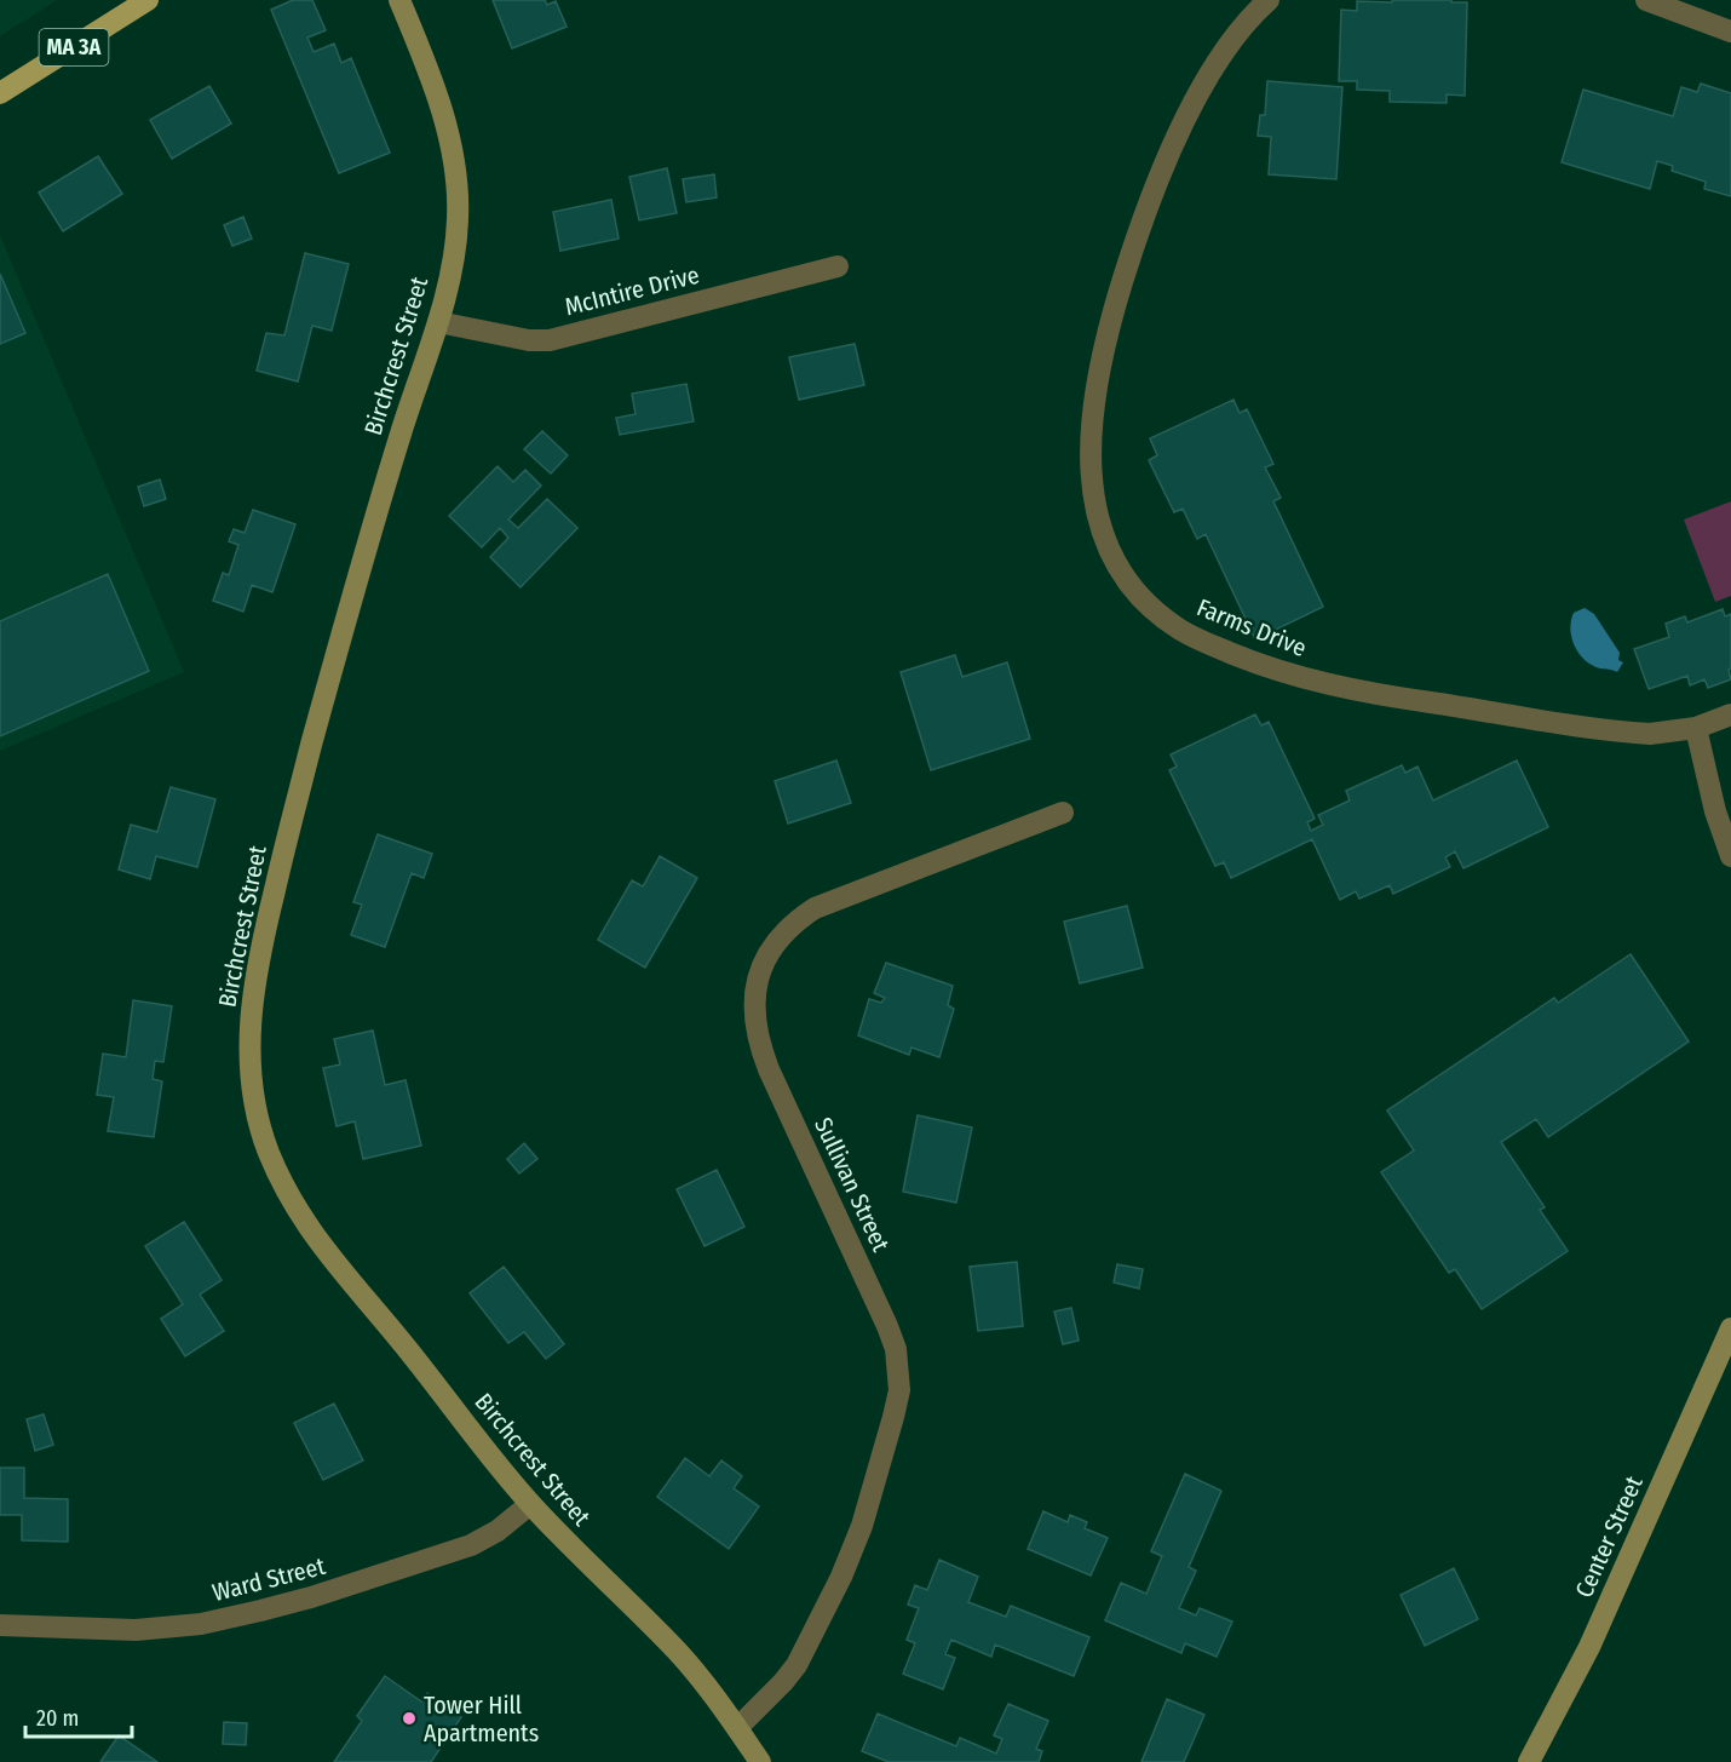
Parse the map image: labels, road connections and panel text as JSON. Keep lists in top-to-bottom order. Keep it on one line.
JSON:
{"streets":{"main road":["MA 3A"],"street":["McIntire Drive","Birchcrest Street","Farms Drive","Sullivan Street","Center Street","Ward Street"]},"crossings":[["McIntire Drive","Birchcrest Street"],["Birchcrest Street","Sullivan Street"],["Birchcrest Street","Ward Street"]],"places":["Tower Hill Apartments"],"scale_bar":"20 m"}
